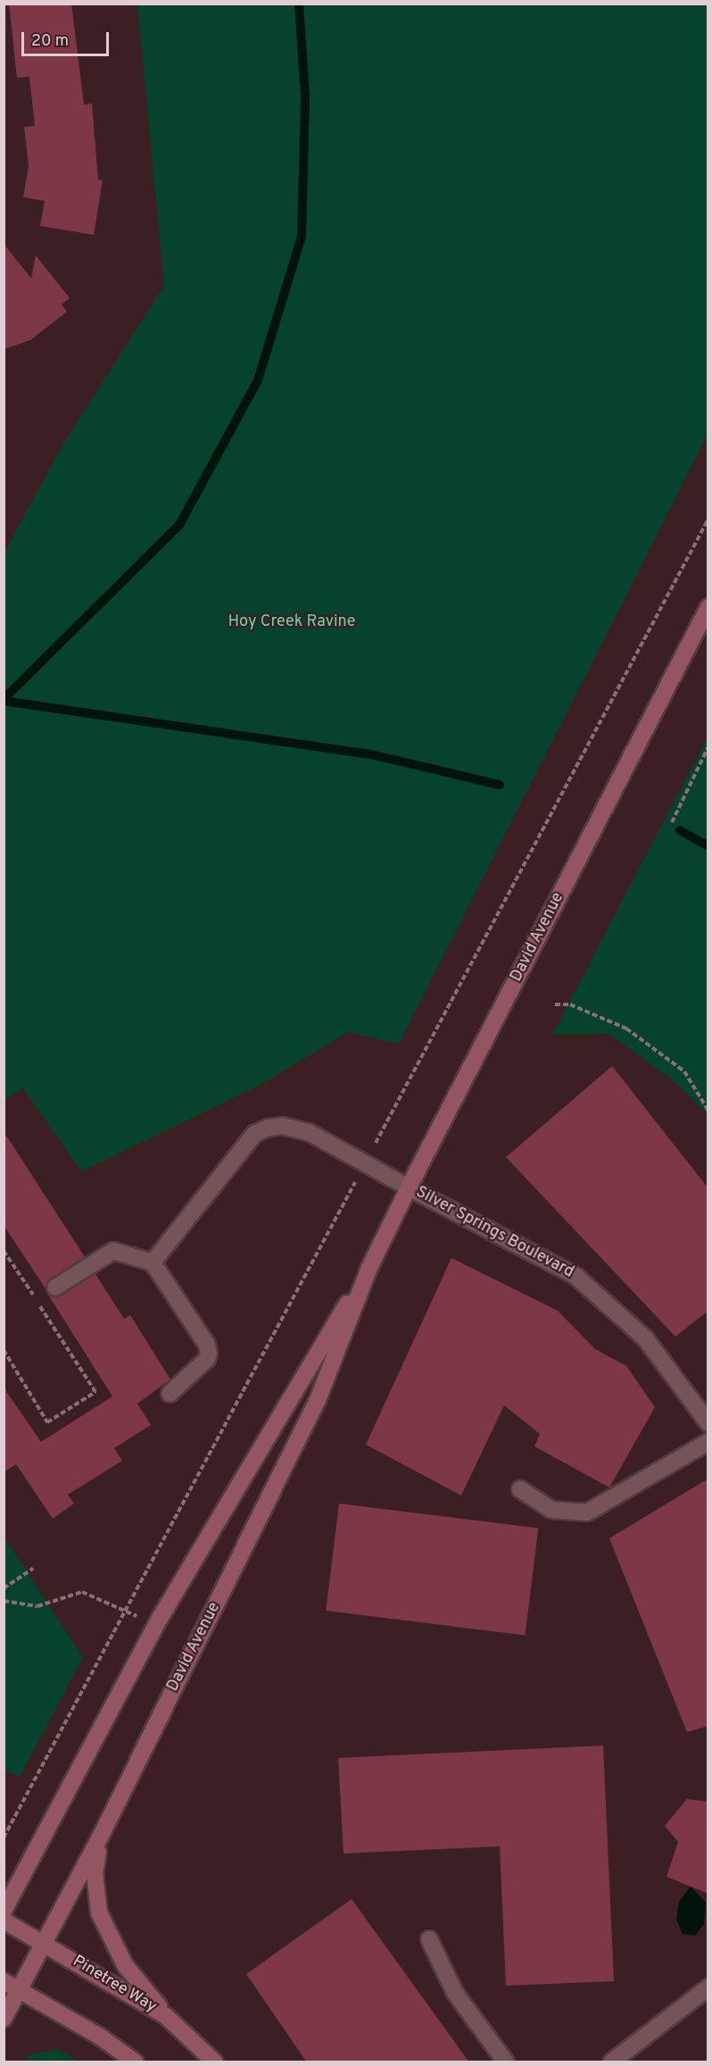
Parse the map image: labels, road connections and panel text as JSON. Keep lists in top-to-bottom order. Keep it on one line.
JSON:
{"streets":{"main road":["David Avenue","Pinetree Way"],"street":["Silver Springs Boulevard"]},"crossings":[["David Avenue","Silver Springs Boulevard"],["David Avenue","Pinetree Way"]],"parks":["Hoy Creek Ravine"],"scale_bar":"20 m"}
